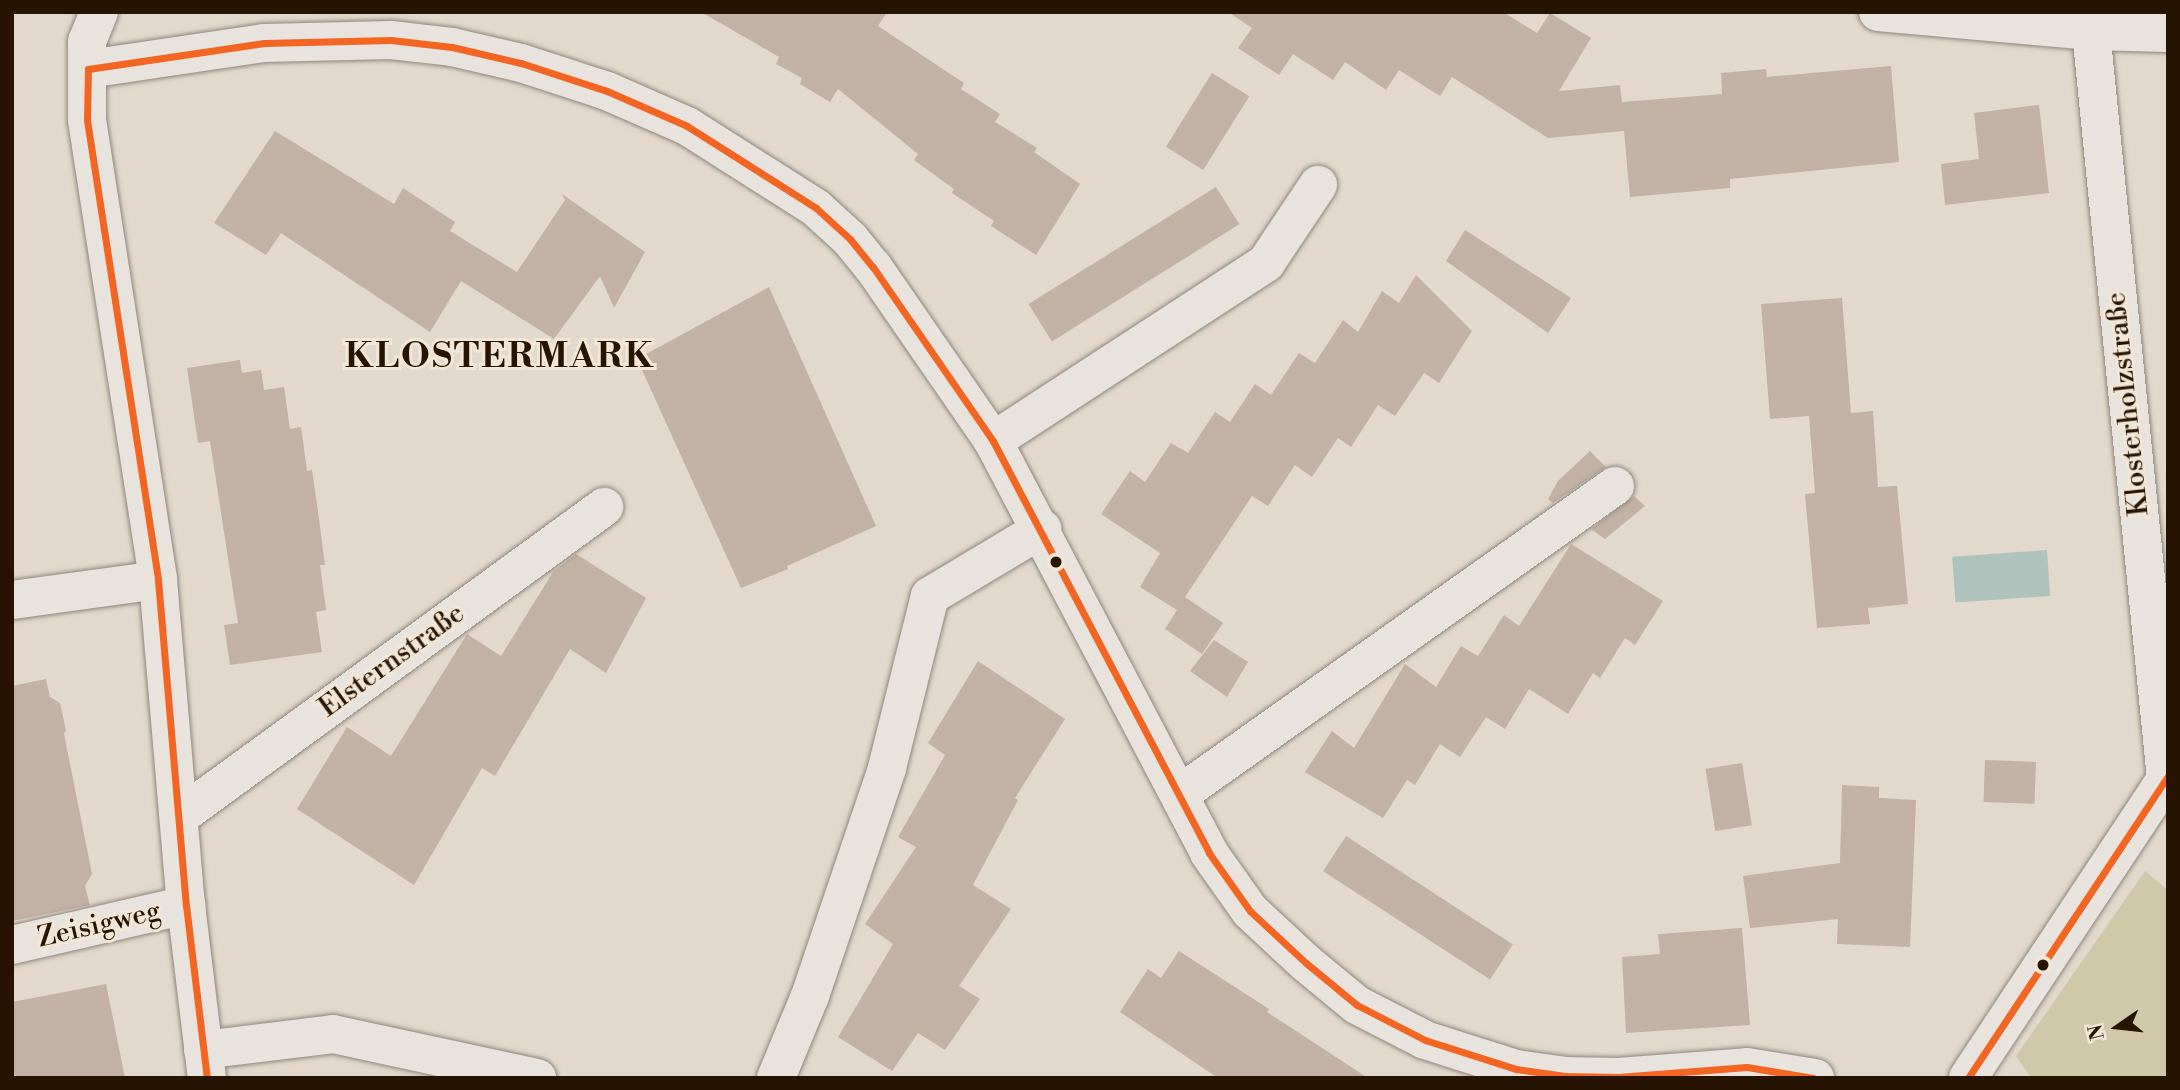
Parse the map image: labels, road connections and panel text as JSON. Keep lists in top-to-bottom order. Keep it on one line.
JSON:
{"streets":{"street":["Klosterholzstraße","Elsternstraße","Zeisigweg"]},"districts":["KLOSTERMARK"],"north":"left"}
